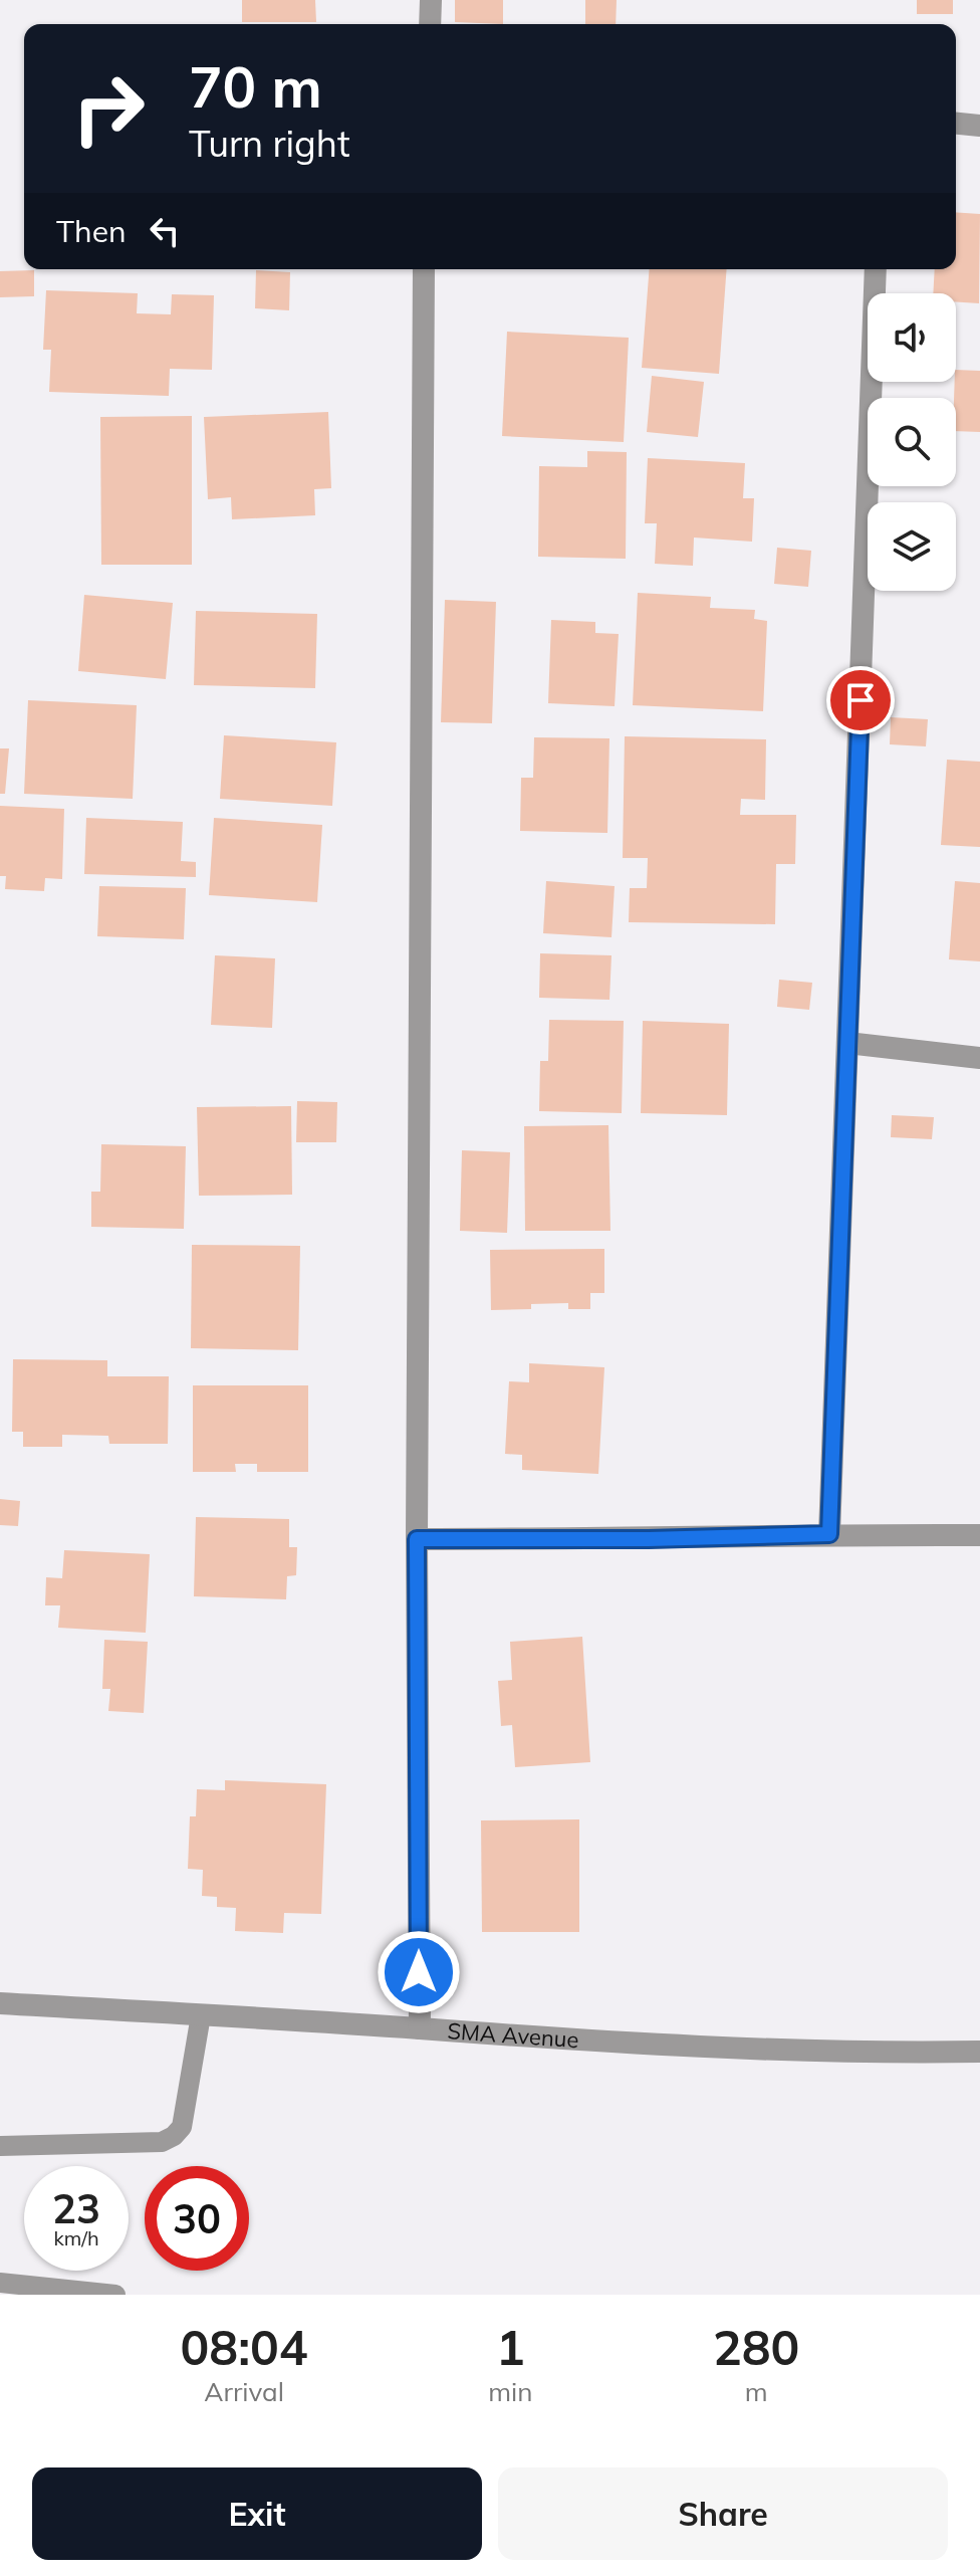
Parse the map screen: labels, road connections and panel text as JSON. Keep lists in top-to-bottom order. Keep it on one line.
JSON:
{"streets":{"street":["SMA Avenue"]},"page":{"turn":["70 m","Turn right"],"then":"Then","speed":"23 km/h","limit":"30","eta":["08:04","Arrival","1","min","280","m"],"buttons":["Exit","Share"]}}
